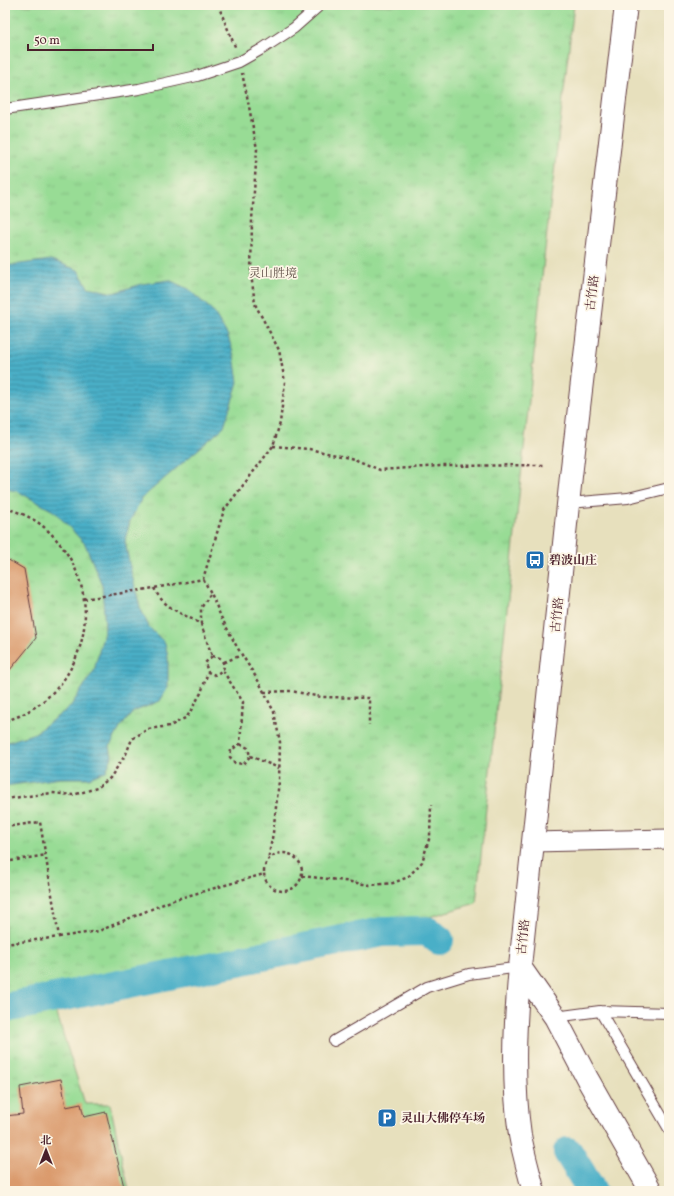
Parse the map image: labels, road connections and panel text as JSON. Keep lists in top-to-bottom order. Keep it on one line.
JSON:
{"streets":{"main road":["古竹路"]},"parks":["灵山胜境"],"places":{"bus stop":["碧波山庄"],"parking":["灵山大佛停车场"]},"scale_bar":"50 m","north":"top"}
